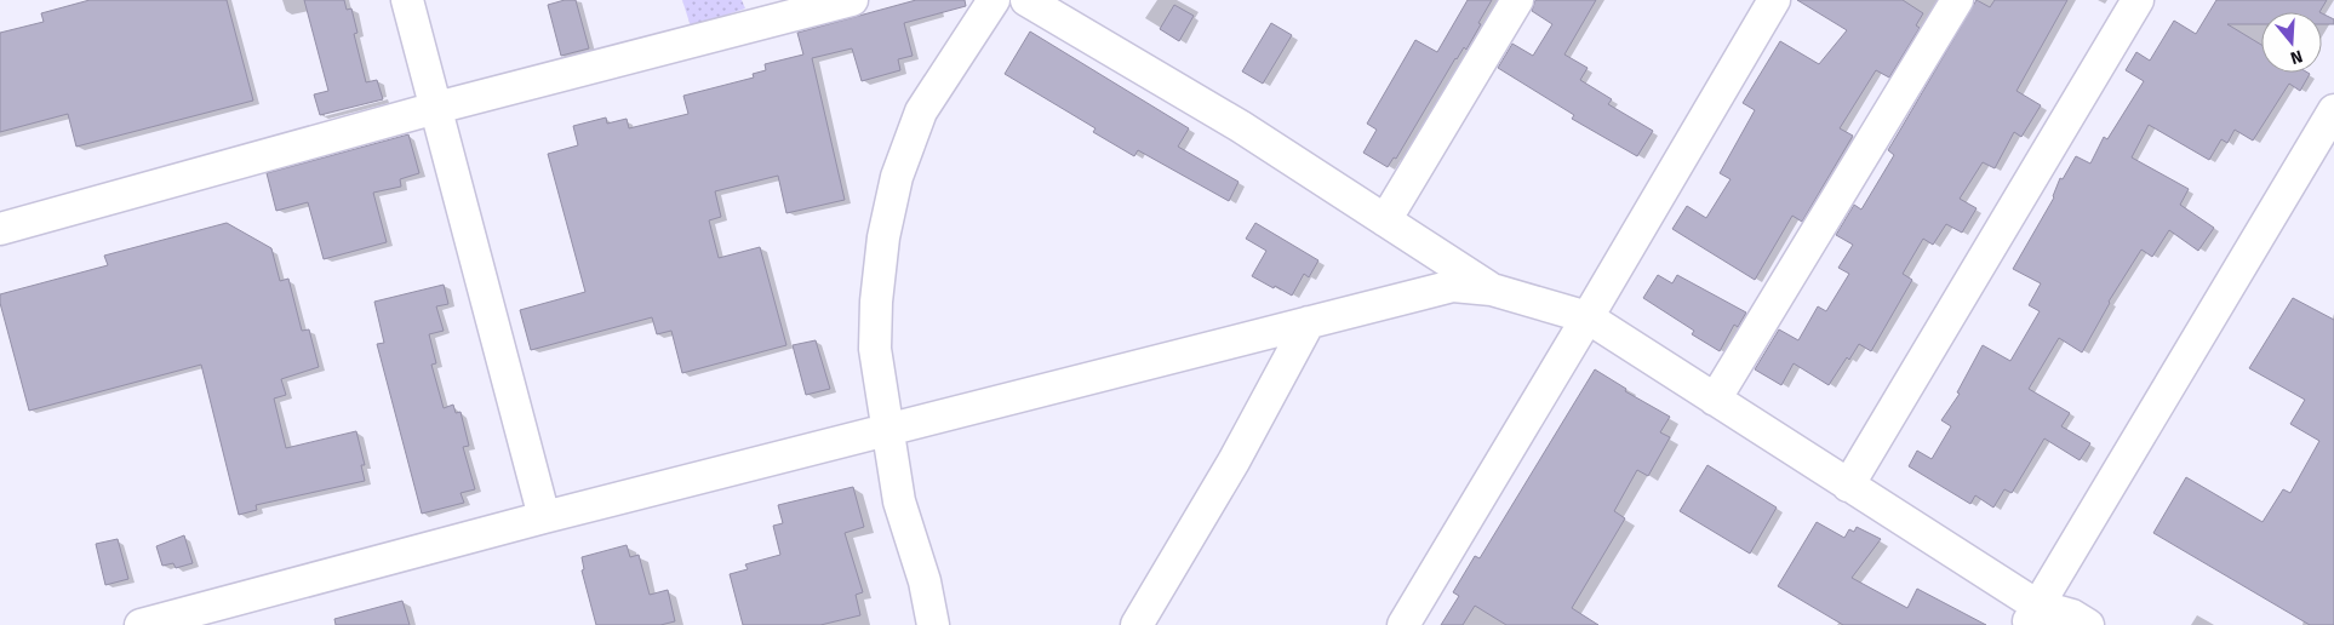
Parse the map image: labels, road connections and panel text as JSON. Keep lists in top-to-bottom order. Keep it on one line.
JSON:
{"north":"bottom"}
